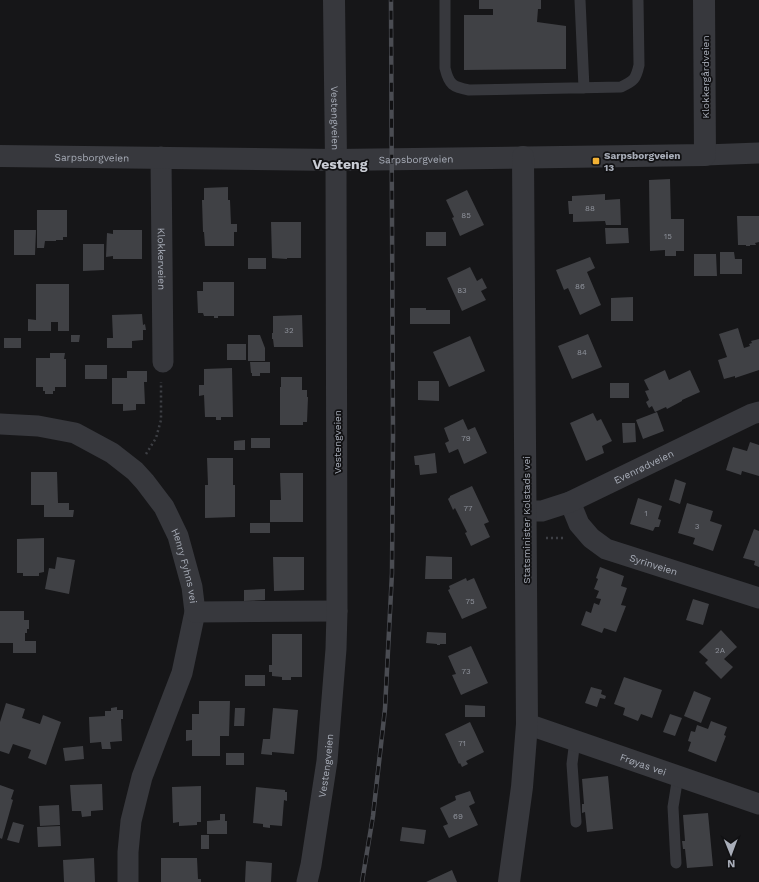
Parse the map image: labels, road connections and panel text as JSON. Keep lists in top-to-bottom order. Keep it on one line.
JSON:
{"streets":{"street":["Klokkergårdveien","Vestengveien","Sarpsborgveien","Klokkerveien","Evenrødveien","Statsminister Kolstads vei","Syrinveien","Henry Fyhns vei","Frøyas vei"]},"crossings":[["Klokkergårdveien","Sarpsborgveien"],["Vestengveien","Sarpsborgveien"],["Sarpsborgveien","Klokkerveien"],["Sarpsborgveien","Statsminister Kolstads vei"],["Evenrødveien","Statsminister Kolstads vei"],["Evenrødveien","Syrinveien"],["Statsminister Kolstads vei","Frøyas vei"]],"districts":["Vesteng"],"places":{"transit":["Sarpsborgveien 13"]},"house_numbers":["88","85","15","86","83","32","84","79","77","1","3","75","2A","73","71","69"],"north":"bottom"}
